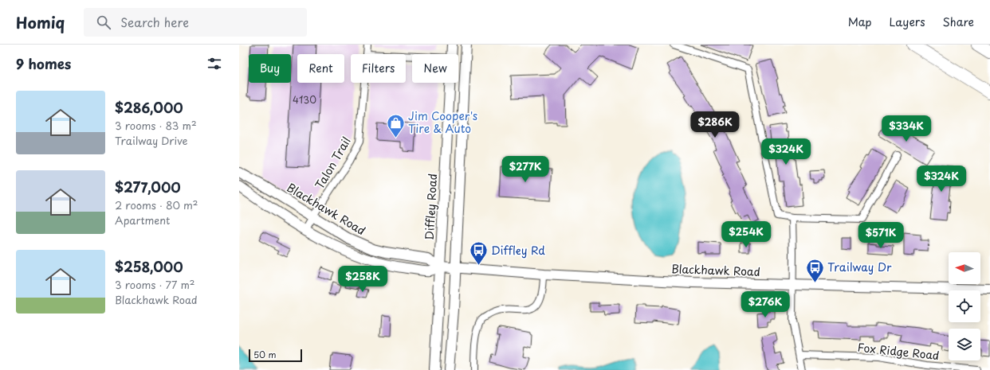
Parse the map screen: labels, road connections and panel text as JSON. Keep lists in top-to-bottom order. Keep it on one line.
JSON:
{"streets":{"street":["Talon Trail","Diffley Road","Blackhawk Road","Fox Ridge Road"]},"crossings":[["Talon Trail","Blackhawk Road"],["Diffley Road","Blackhawk Road"]],"places":{"shop":["Jim Cooper's Tire & Auto"],"bus stop":["Diffley Rd","Trailway Dr"]},"house_numbers":["4130"],"scale_bar":"50 m","north":"left","page":{"header":"Homiq","search":"Search here","nav":["Map","Layers","Share"],"heading":"9 homes","chip":["Buy","Rent","Filters","New"],"list":[{"name":"$286,000","note":"3 rooms · 83 m² · Trailway Drive"},{"name":"$277,000","note":"2 rooms · 80 m² · Apartment"},{"name":"$258,000","note":"3 rooms · 77 m² · Blackhawk Road"}],"price":["$286K","$334K","$324K","$277K","$324K","$254K","$571K","$258K","$276K"],"scale":"50 m"}}
